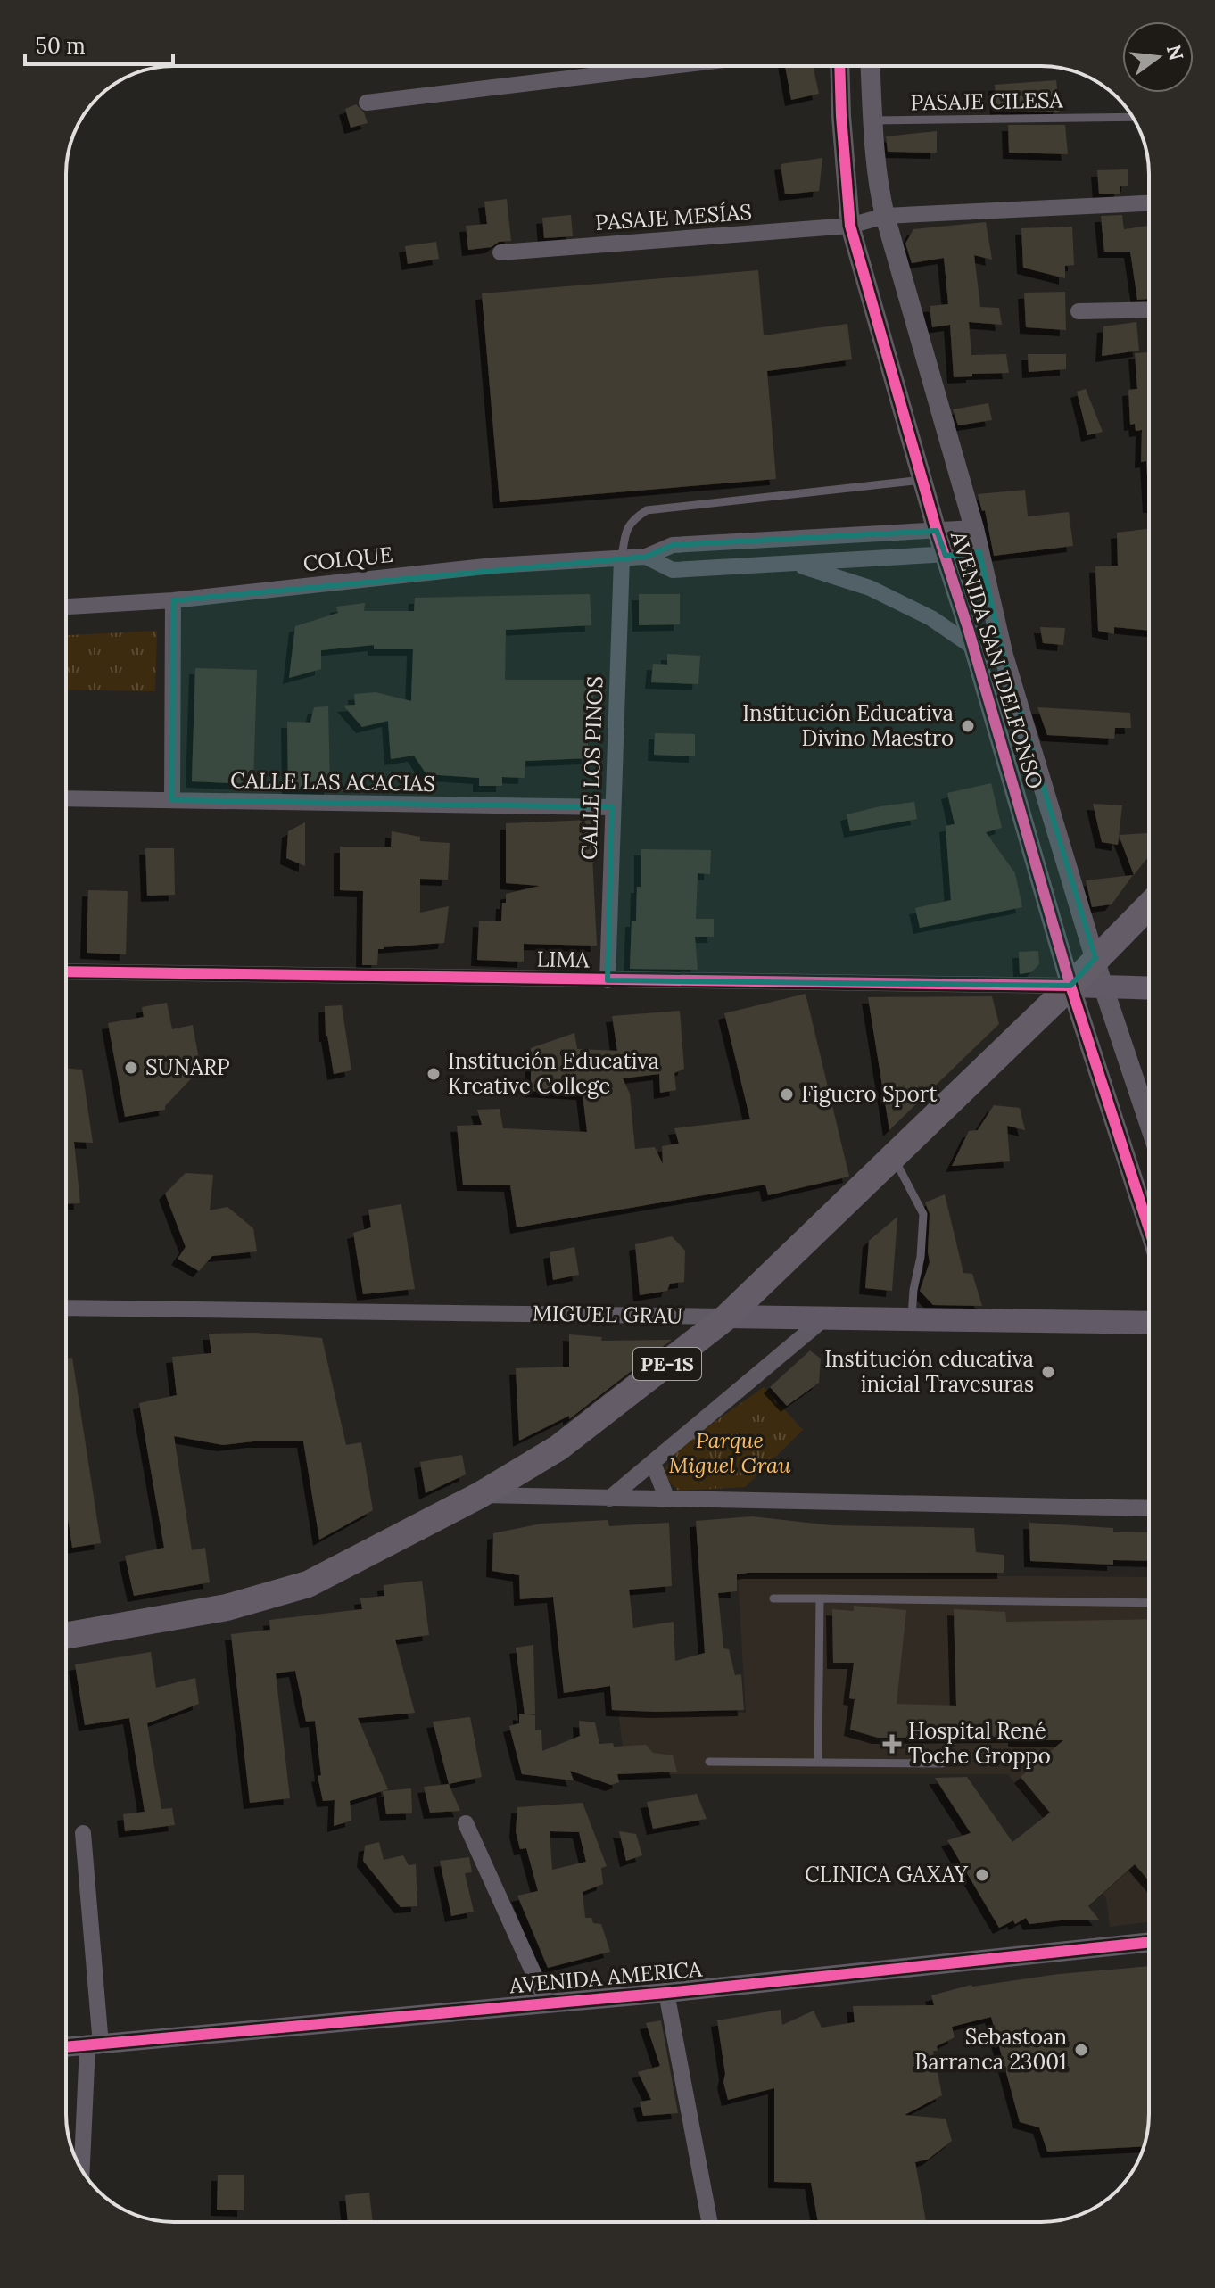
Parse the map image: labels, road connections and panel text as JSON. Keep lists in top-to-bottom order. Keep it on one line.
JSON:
{"streets":{"highway":["PE-1S"],"main road":["LIMA","MIGUEL GRAU"],"street":["PASAJE MESÍAS","COLQUE","AVENIDA SAN IDELFONSO","CALLE LOS PINOS","CALLE LAS ACACIAS","AVENIDA AMERICA"],"lane":["PASAJE CILESA"]},"crossings":[["PASAJE CILESA","AVENIDA SAN IDELFONSO"],["PASAJE MESÍAS","AVENIDA SAN IDELFONSO"],["COLQUE","AVENIDA SAN IDELFONSO"],["COLQUE","CALLE LOS PINOS"],["AVENIDA SAN IDELFONSO","LIMA"],["AVENIDA SAN IDELFONSO","PE-1S"],["CALLE LOS PINOS","CALLE LAS ACACIAS"],["CALLE LOS PINOS","LIMA"],["LIMA","PE-1S"],["MIGUEL GRAU","PE-1S"]],"parks":["Parque Miguel Grau"],"places":{"other":["Institución Educativa Divino Maestro","SUNARP","Institución Educativa Kreative College","Figuero Sport","Institución educativa inicial Travesuras","CLINICA GAXAY","Sebastoan Barranca 23001"],"health":["Hospital René Toche Groppo"]},"scale_bar":"50 m","north":"right"}
